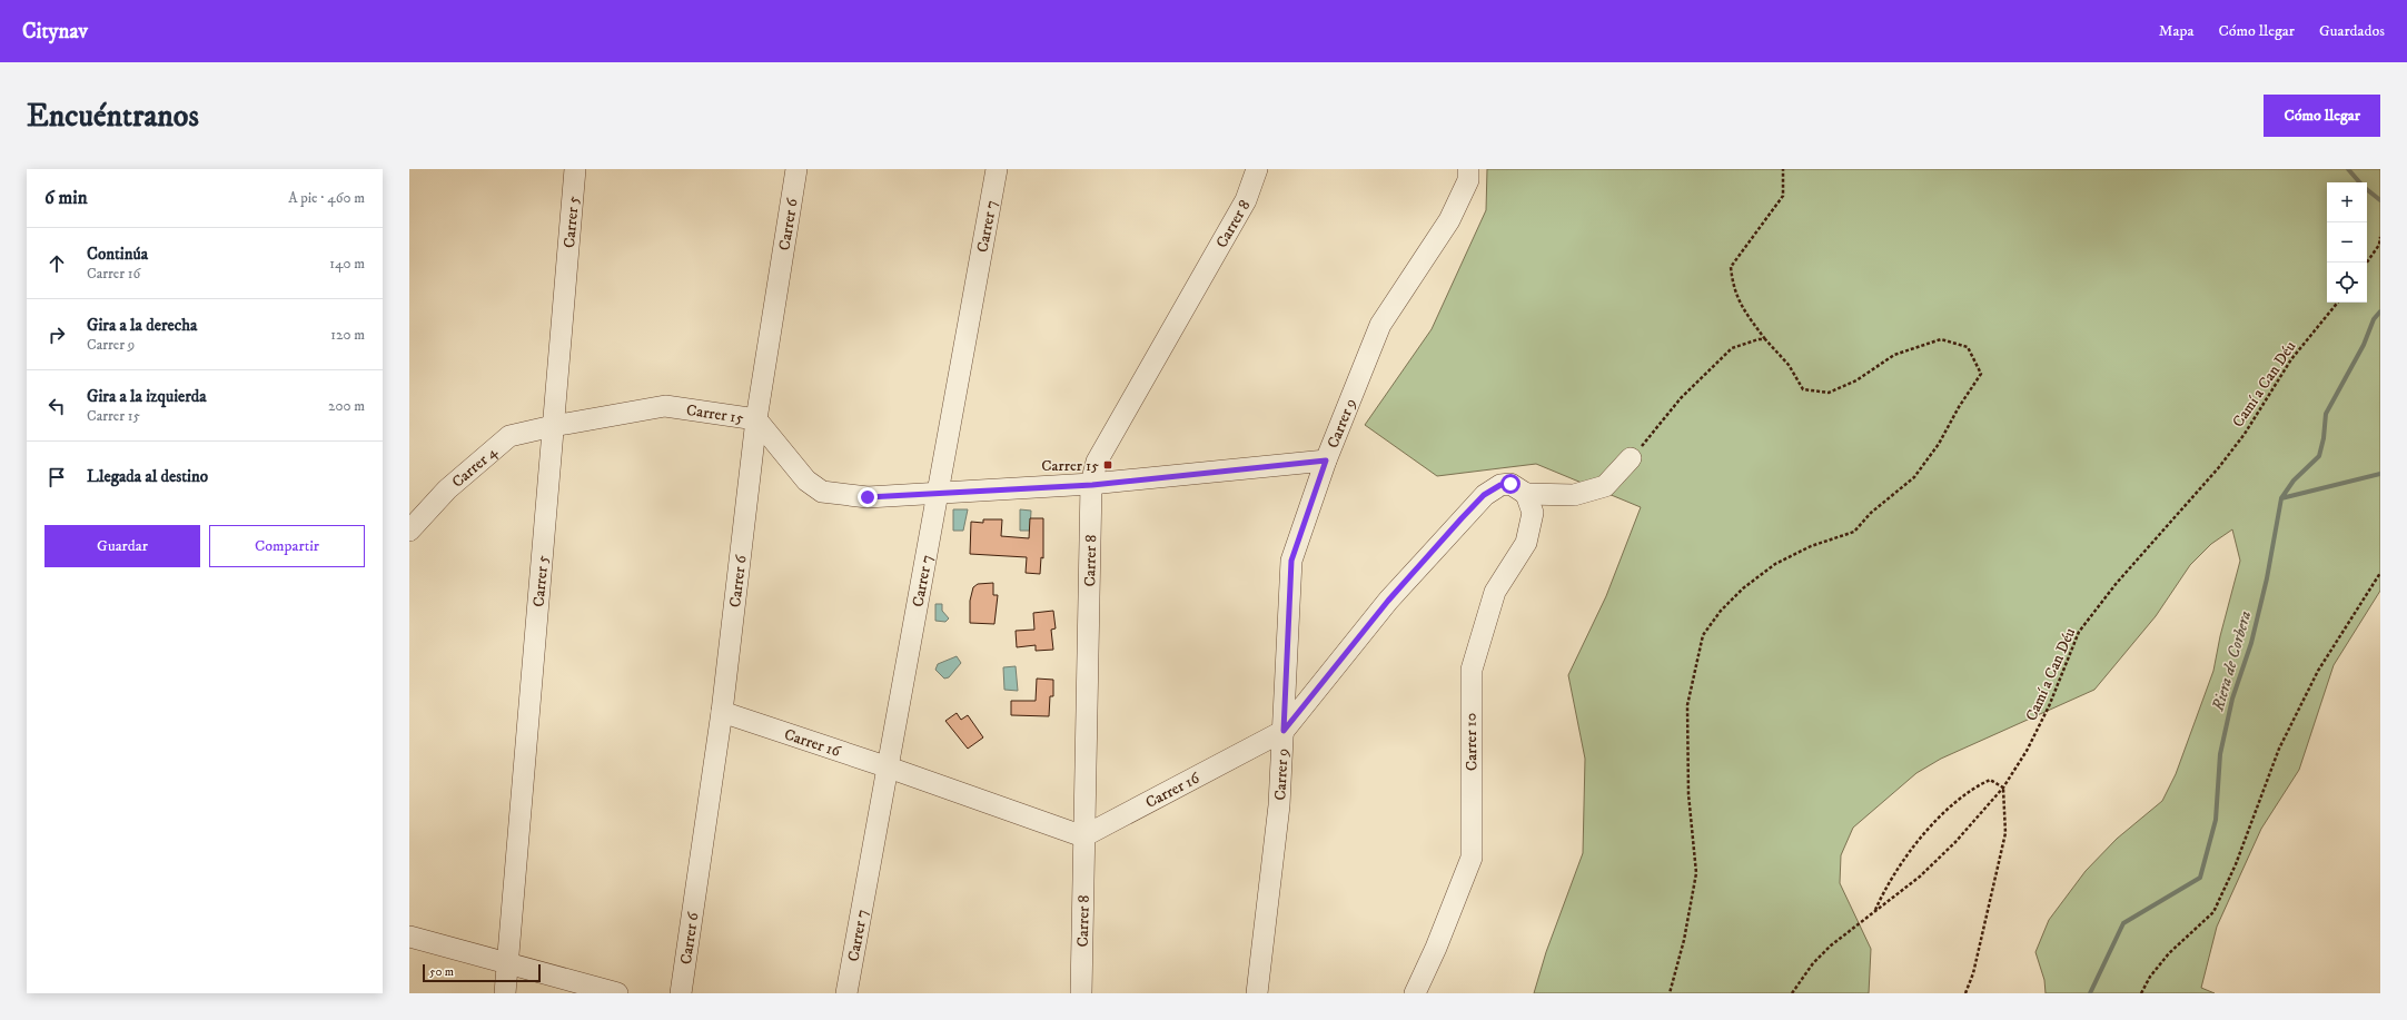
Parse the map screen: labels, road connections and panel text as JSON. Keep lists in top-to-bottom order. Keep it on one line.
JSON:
{"streets":{"street":["Carrer 5","Carrer 8","Carrer 6","Carrer 7","Carrer 15","Carrer 9","Carrer 4","Carrer 16","Carrer 10"],"path":["Camí a Can Déu"]},"crossings":[["Carrer 5","Carrer 15"],["Carrer 5","Carrer 4"],["Carrer 8","Carrer 15"],["Carrer 8","Carrer 16"],["Carrer 6","Carrer 15"],["Carrer 6","Carrer 16"],["Carrer 7","Carrer 15"],["Carrer 7","Carrer 16"],["Carrer 15","Carrer 9"],["Carrer 15","Carrer 4"],["Carrer 9","Carrer 16"],["Carrer 16","Carrer 10"]],"water":["Riera de Corbera"],"places":{"transit":["Carrer 15"]},"scale_bar":"50 m","page":{"header":"Citynav","nav":["Mapa","Cómo llegar","Guardados"],"buttons":["Cómo llegar",["Guardar","Compartir"]],"title":"Encuéntranos","heading":["6 min","A pie · 460 m"],"map_buttons":["+","−"],"list":[["Continúa","Carrer 16","140 m"],["Gira a la derecha","Carrer 9","120 m"],["Gira a la izquierda","Carrer 15","200 m"],"Llegada al destino"],"scale":"50 m"}}
